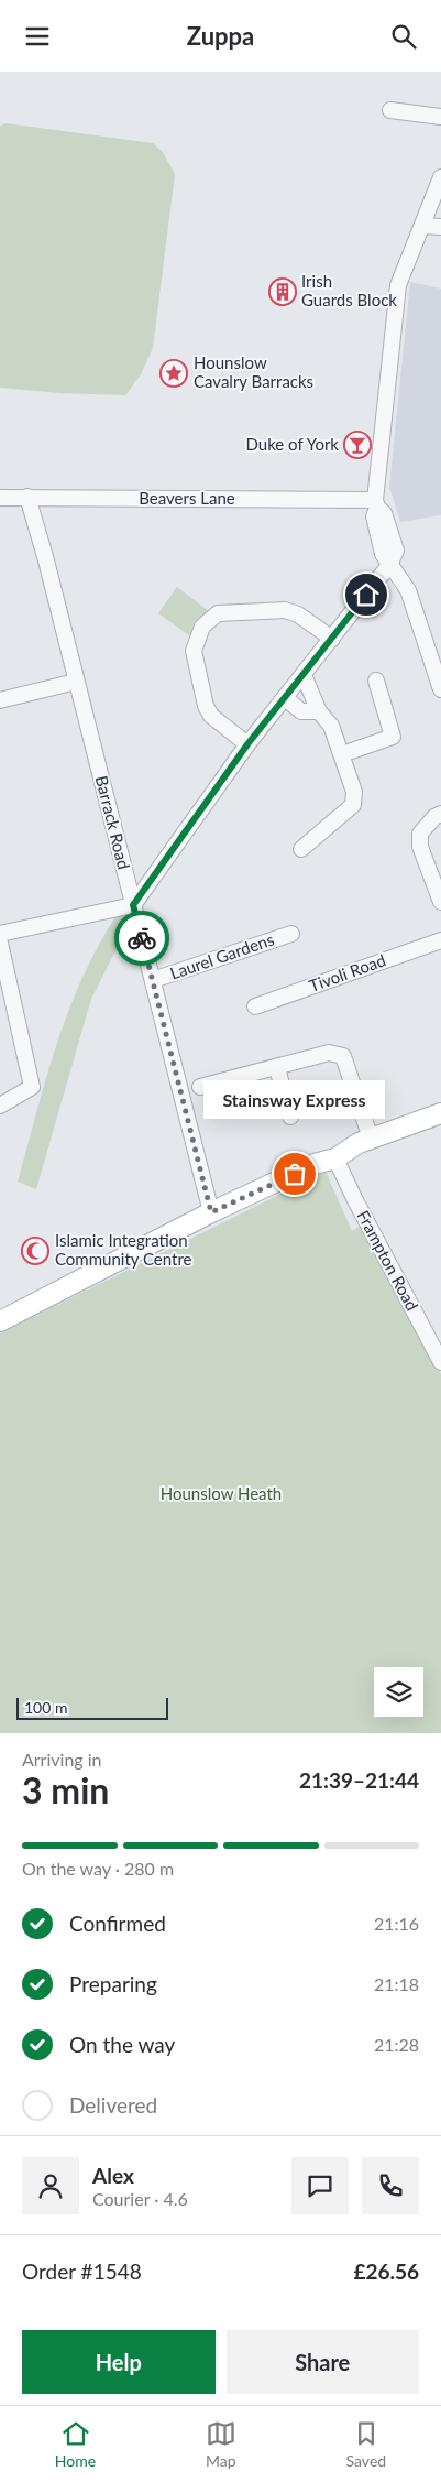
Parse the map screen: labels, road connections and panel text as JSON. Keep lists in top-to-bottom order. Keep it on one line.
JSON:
{"streets":{"street":["Beavers Lane","Barrack Road","Laurel Gardens","Tivoli Road","Frampton Road"]},"crossings":[["Beavers Lane","Barrack Road"],["Barrack Road","Laurel Gardens"]],"parks":["Hounslow Heath"],"places":{"building":["Irish Guards Block"],"place":["Hounslow Cavalry Barracks"],"bar":["Duke of York"],"other":["Stainsway Express"],"mosque":["Islamic Integration Community Centre"]},"scale_bar":"100 m","page":{"header":"Zuppa","bubble":"Stainsway Express","scale":"100 m","heading":["3 min","Arriving in","21:39–21:44"],"panel":["Alex","Courier · 4.6","Order #1548","£26.56"],"bar":"On the way · 280 m","list":[["Confirmed","21:16"],["Preparing","21:18"],["On the way","21:28"],"Delivered"],"buttons":["Help","Share"],"tabs":["Home","Map","Saved"]}}
